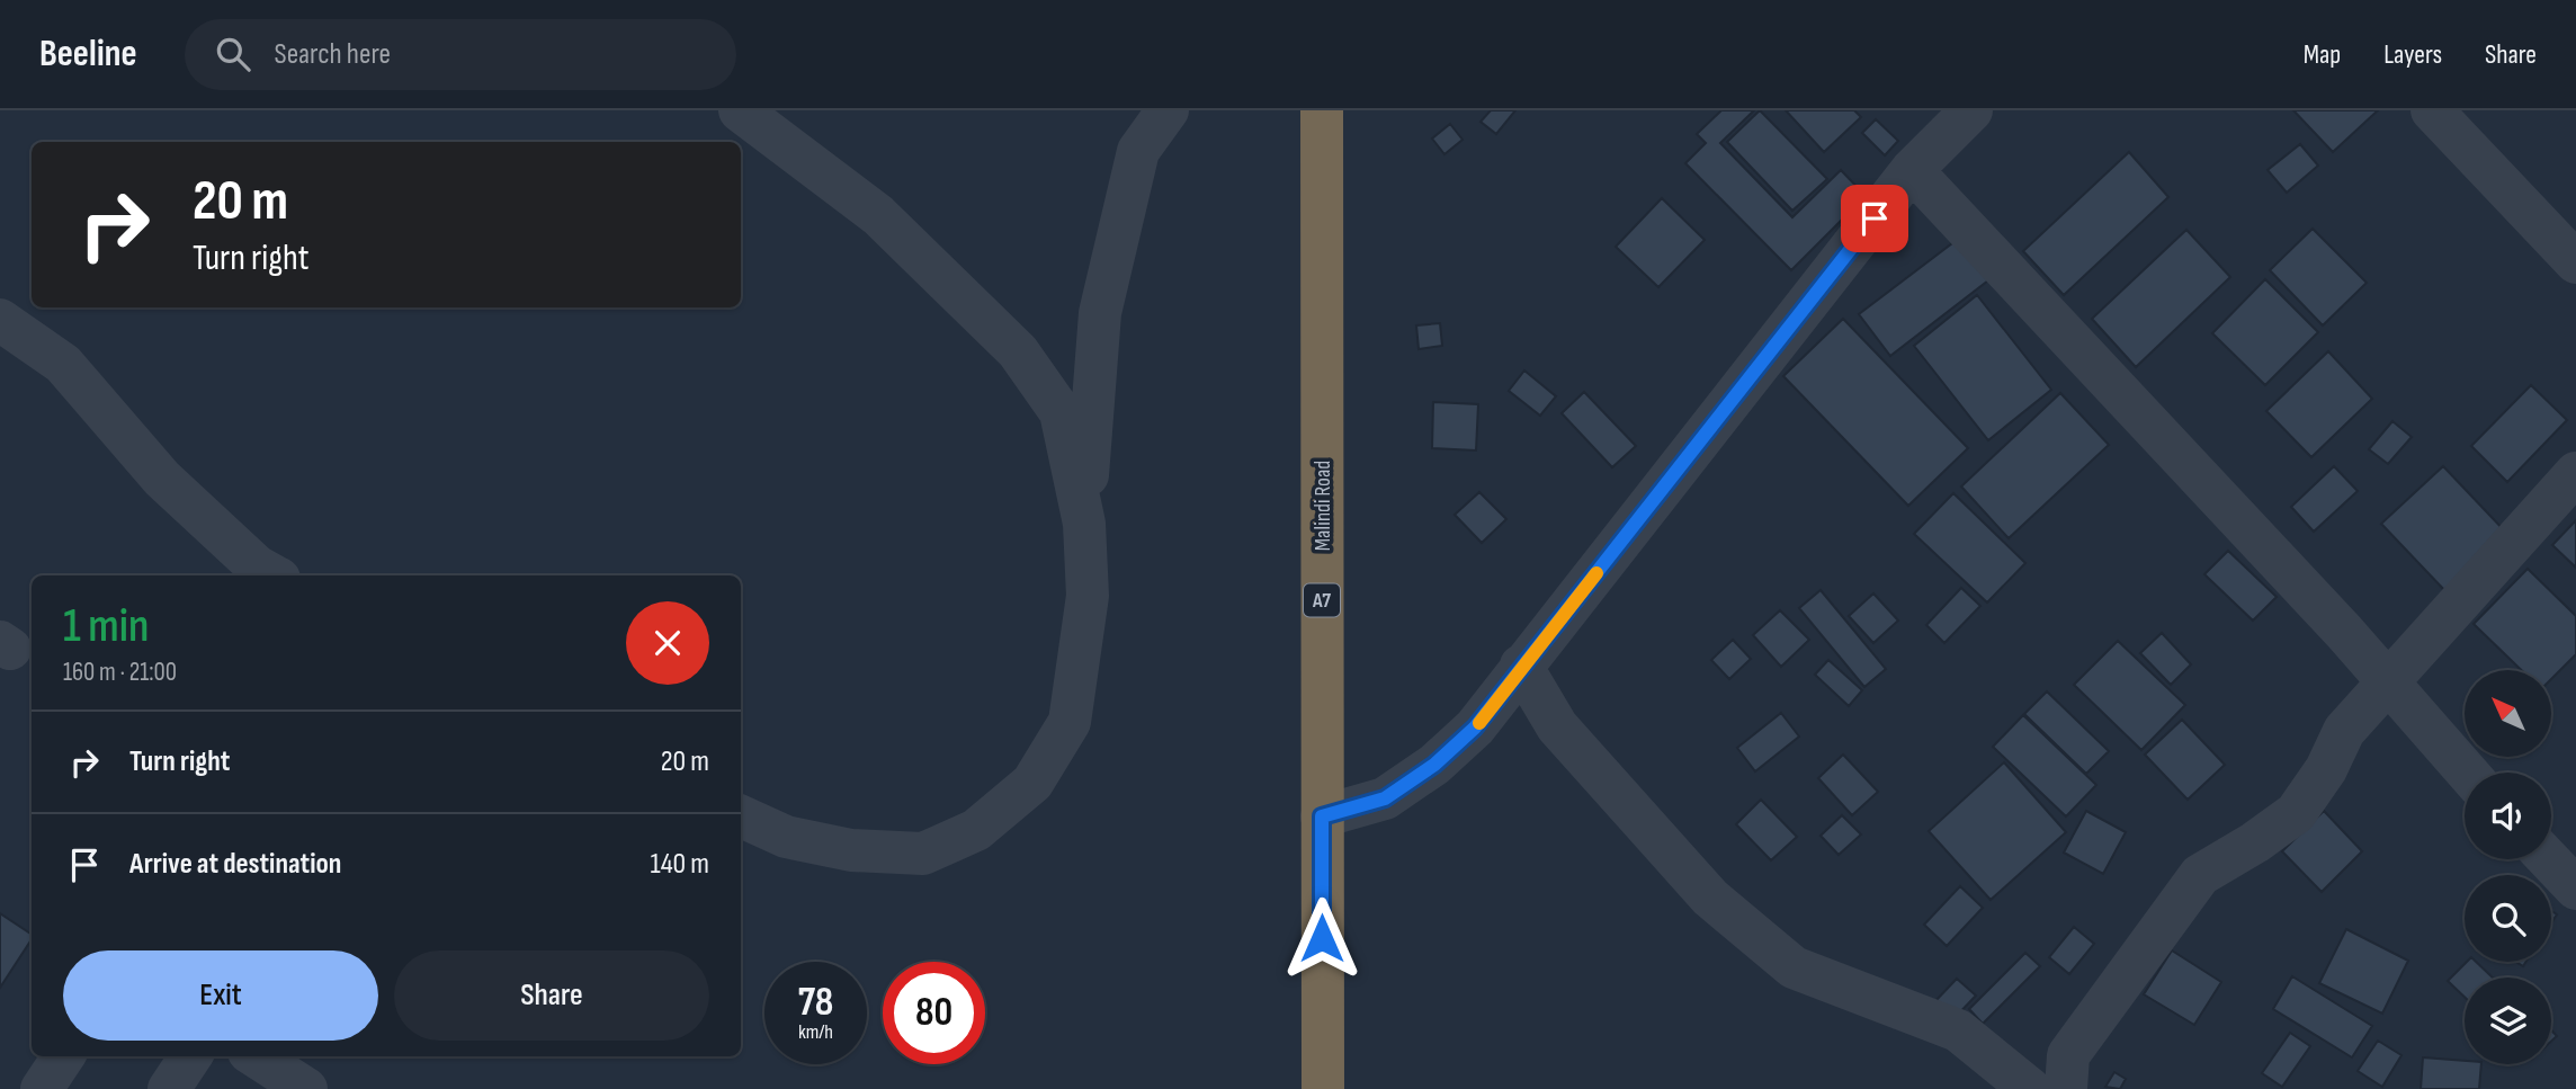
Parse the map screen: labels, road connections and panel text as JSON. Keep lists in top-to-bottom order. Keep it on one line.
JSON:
{"streets":{"highway":["Malindi Road","A7"]},"north":"top left","page":{"header":"Beeline","search":"Search here","nav":["Map","Layers","Share"],"turn":["20 m","Turn right"],"heading":["1 min","160 m · 21:00"],"list":[{"name":"Turn right","value":"20 m"},{"name":"Arrive at destination","value":"140 m"}],"buttons":["Exit","Share"],"speed":"78 km/h","limit":"80"}}
